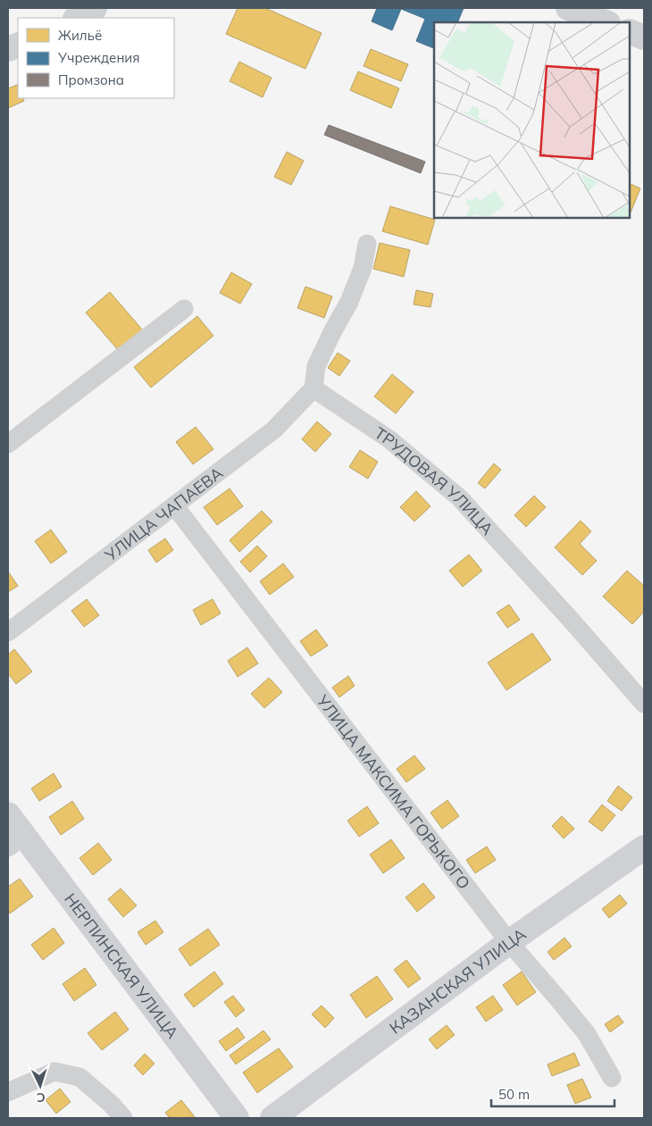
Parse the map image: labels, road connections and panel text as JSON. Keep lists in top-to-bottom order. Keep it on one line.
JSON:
{"streets":{"main road":["НЕРПИНСКАЯ УЛИЦА","КАЗАНСКАЯ УЛИЦА"],"street":["ТРУДОВАЯ УЛИЦА","УЛИЦА ЧАПАЕВА","УЛИЦА МАКСИМА ГОРЬКОГО"]},"crossings":[["ТРУДОВАЯ УЛИЦА","УЛИЦА ЧАПАЕВА"],["УЛИЦА ЧАПАЕВА","УЛИЦА МАКСИМА ГОРЬКОГО"],["УЛИЦА МАКСИМА ГОРЬКОГО","КАЗАНСКАЯ УЛИЦА"]],"legend":["Жильё","Учреждения","Промзона"],"scale_bar":"50 m","north":"bottom"}
